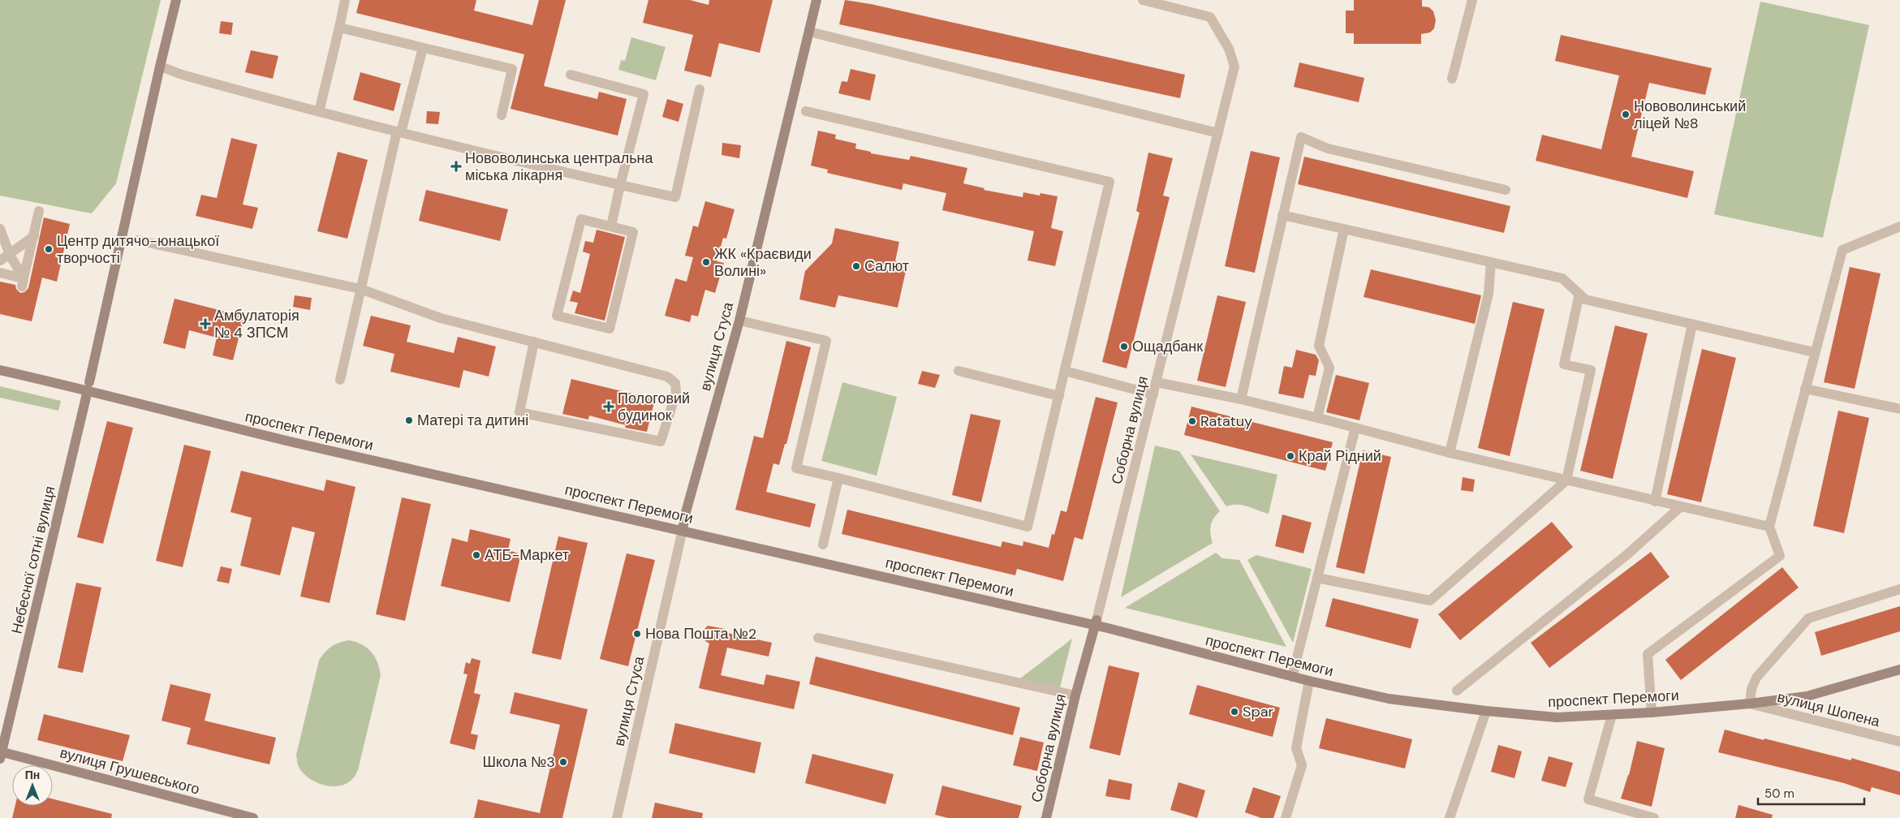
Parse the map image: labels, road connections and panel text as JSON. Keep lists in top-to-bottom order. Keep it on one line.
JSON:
{"streets":{"street":["вулиця Стуса","Соборна вулиця","проспект Перемоги","Небесної сотні вулиця","вулиця Шопена","вулиця Грушевського"]},"crossings":[["вулиця Стуса","проспект Перемоги"],["Соборна вулиця","проспект Перемоги"],["проспект Перемоги","Небесної сотні вулиця"],["проспект Перемоги","вулиця Шопена"],["Небесної сотні вулиця","вулиця Грушевського"]],"places":{"other":["Нововолинський ліцей №8","Центр дитячо-юнацької творчості","ЖК «Краєвиди Волині»","Салют","Ощадбанк","Матері та дитині","Ratatuy","Край Рідний","АТБ-Маркет","Нова Пошта №2","Spar","Школа №3"],"health":["Нововолинська центральна міська лікарня","Амбулаторія № 4 ЗПСМ","Пологовий будинок"]},"scale_bar":"50 m","north":"top"}
